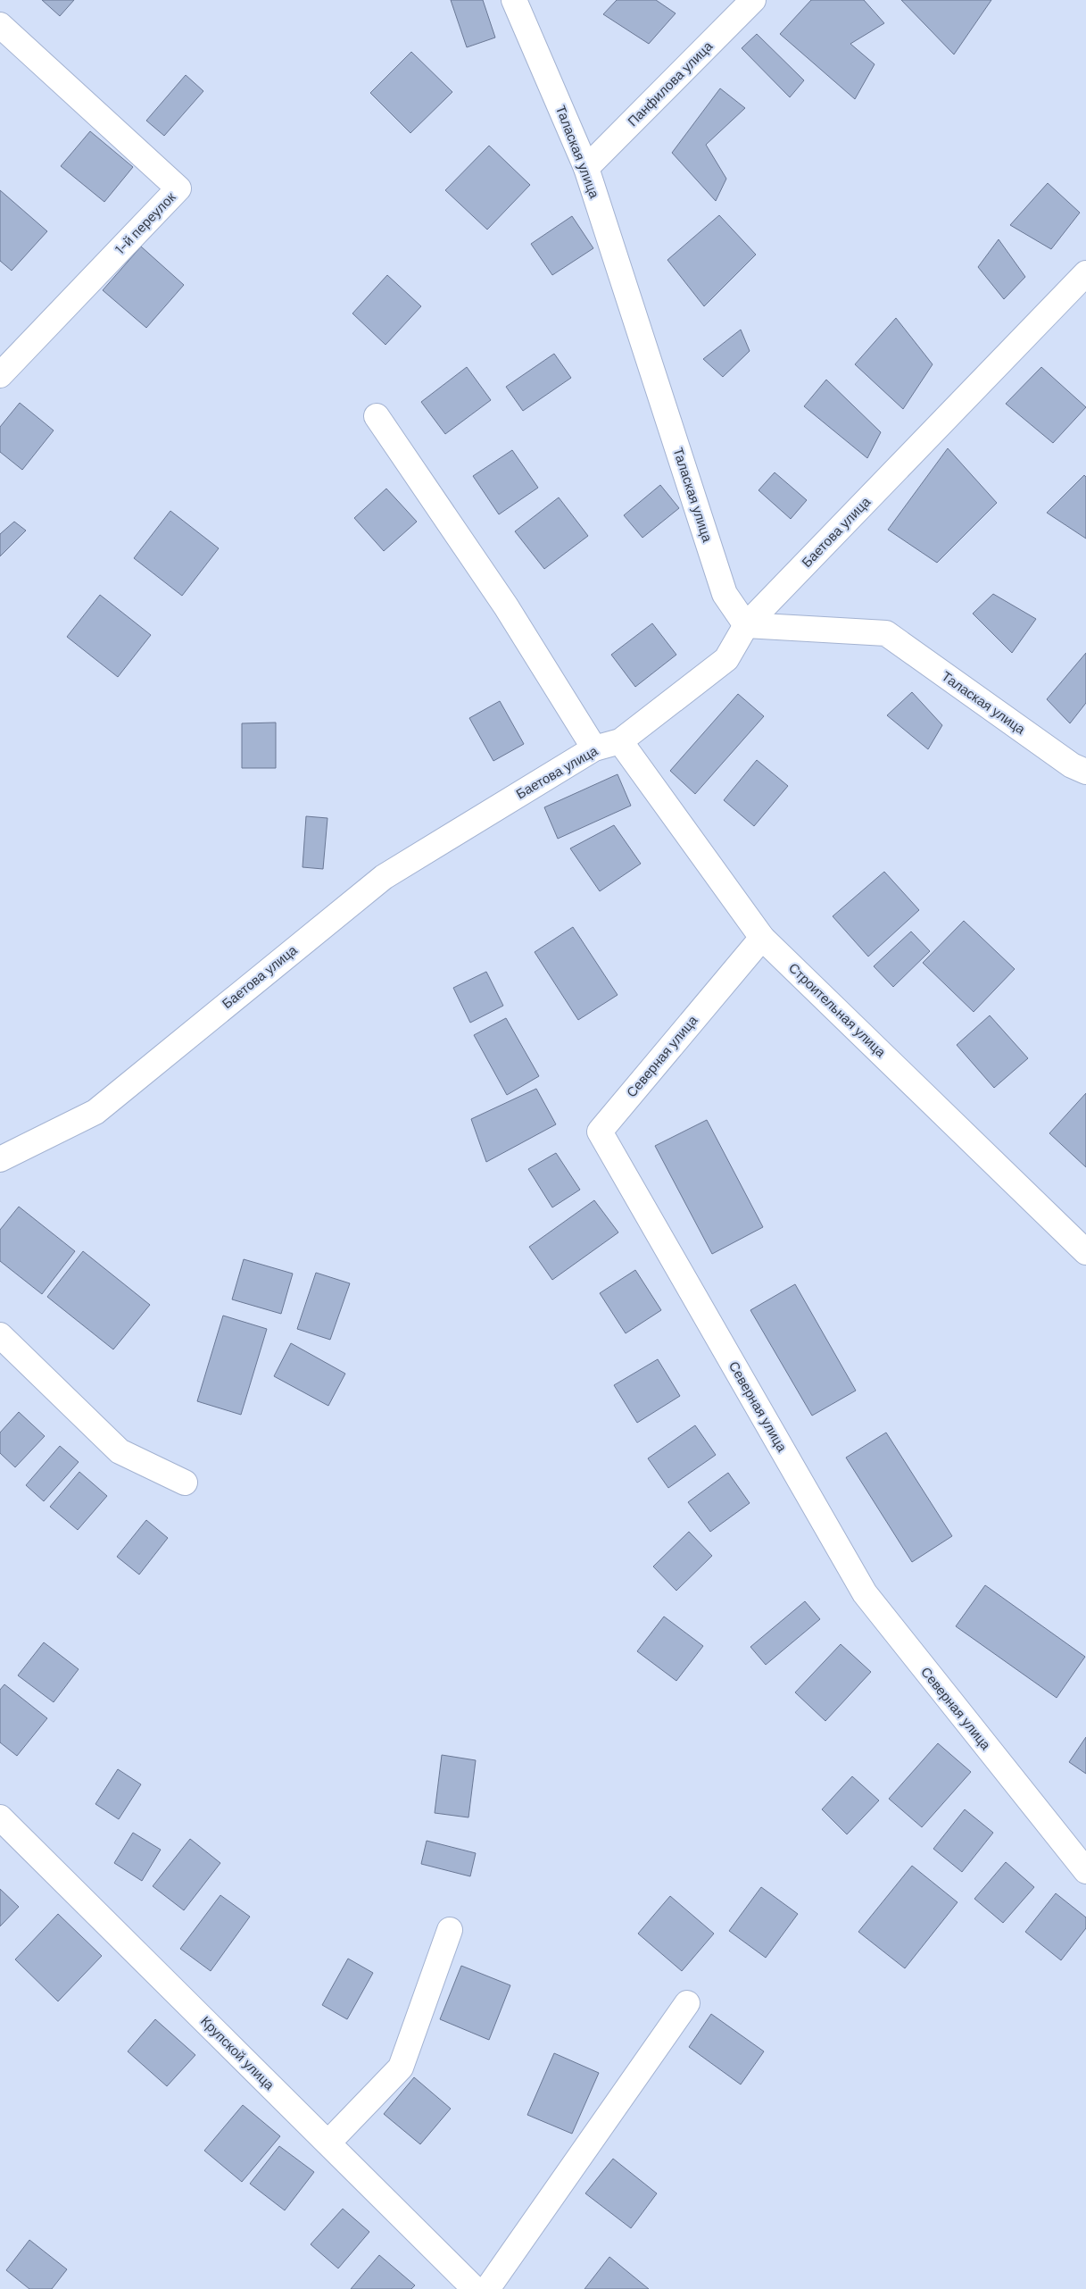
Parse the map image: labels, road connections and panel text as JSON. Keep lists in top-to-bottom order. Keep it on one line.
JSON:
{"streets":{"street":["Панфилова улица","Талаская улица","1-й переулок","Баетова улица","Строительная улица","Северная улица","Крупской улица"]},"crossings":[["Панфилова улица","Талаская улица"],["Талаская улица","Баетова улица"],["Баетова улица","Строительная улица"],["Строительная улица","Северная улица"]]}
